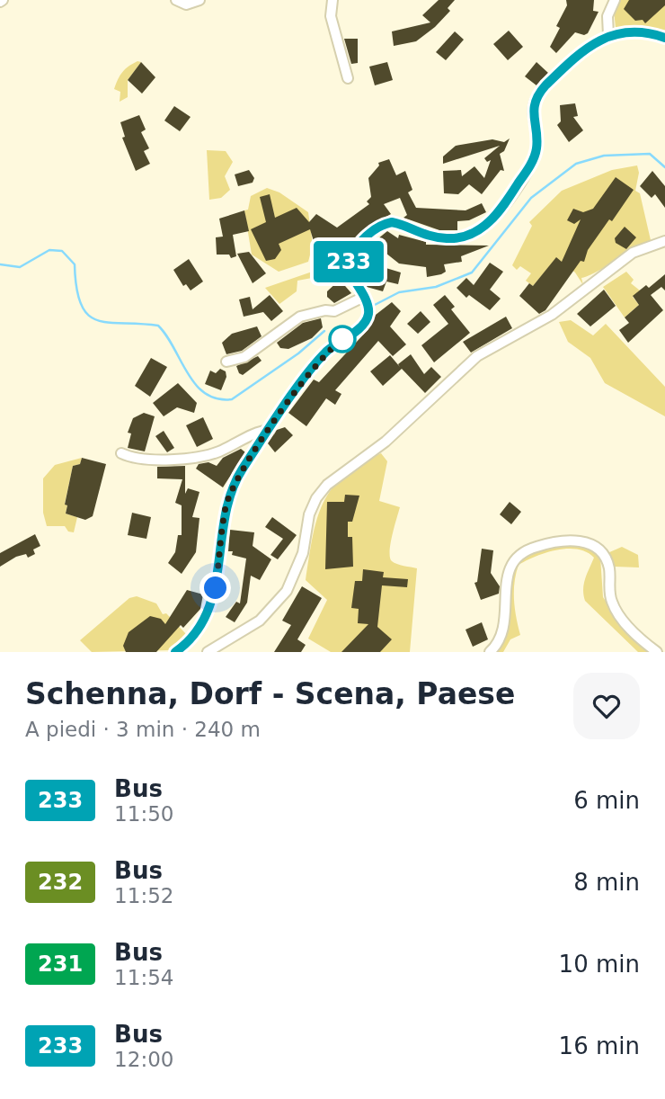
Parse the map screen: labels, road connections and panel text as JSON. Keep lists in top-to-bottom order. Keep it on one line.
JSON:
{"lines":["bus line 233"],"page":{"on_map":"233","heading":["Schenna, Dorf - Scena, Paese","A piedi · 3 min · 240 m"],"list":[{"mark":"233","name":"Bus","note":"11:50","value":"6 min"},{"mark":"232","name":"Bus","note":"11:52","value":"8 min"},{"mark":"231","name":"Bus","note":"11:54","value":"10 min"},{"mark":"233","name":"Bus","note":"12:00","value":"16 min"}]}}
